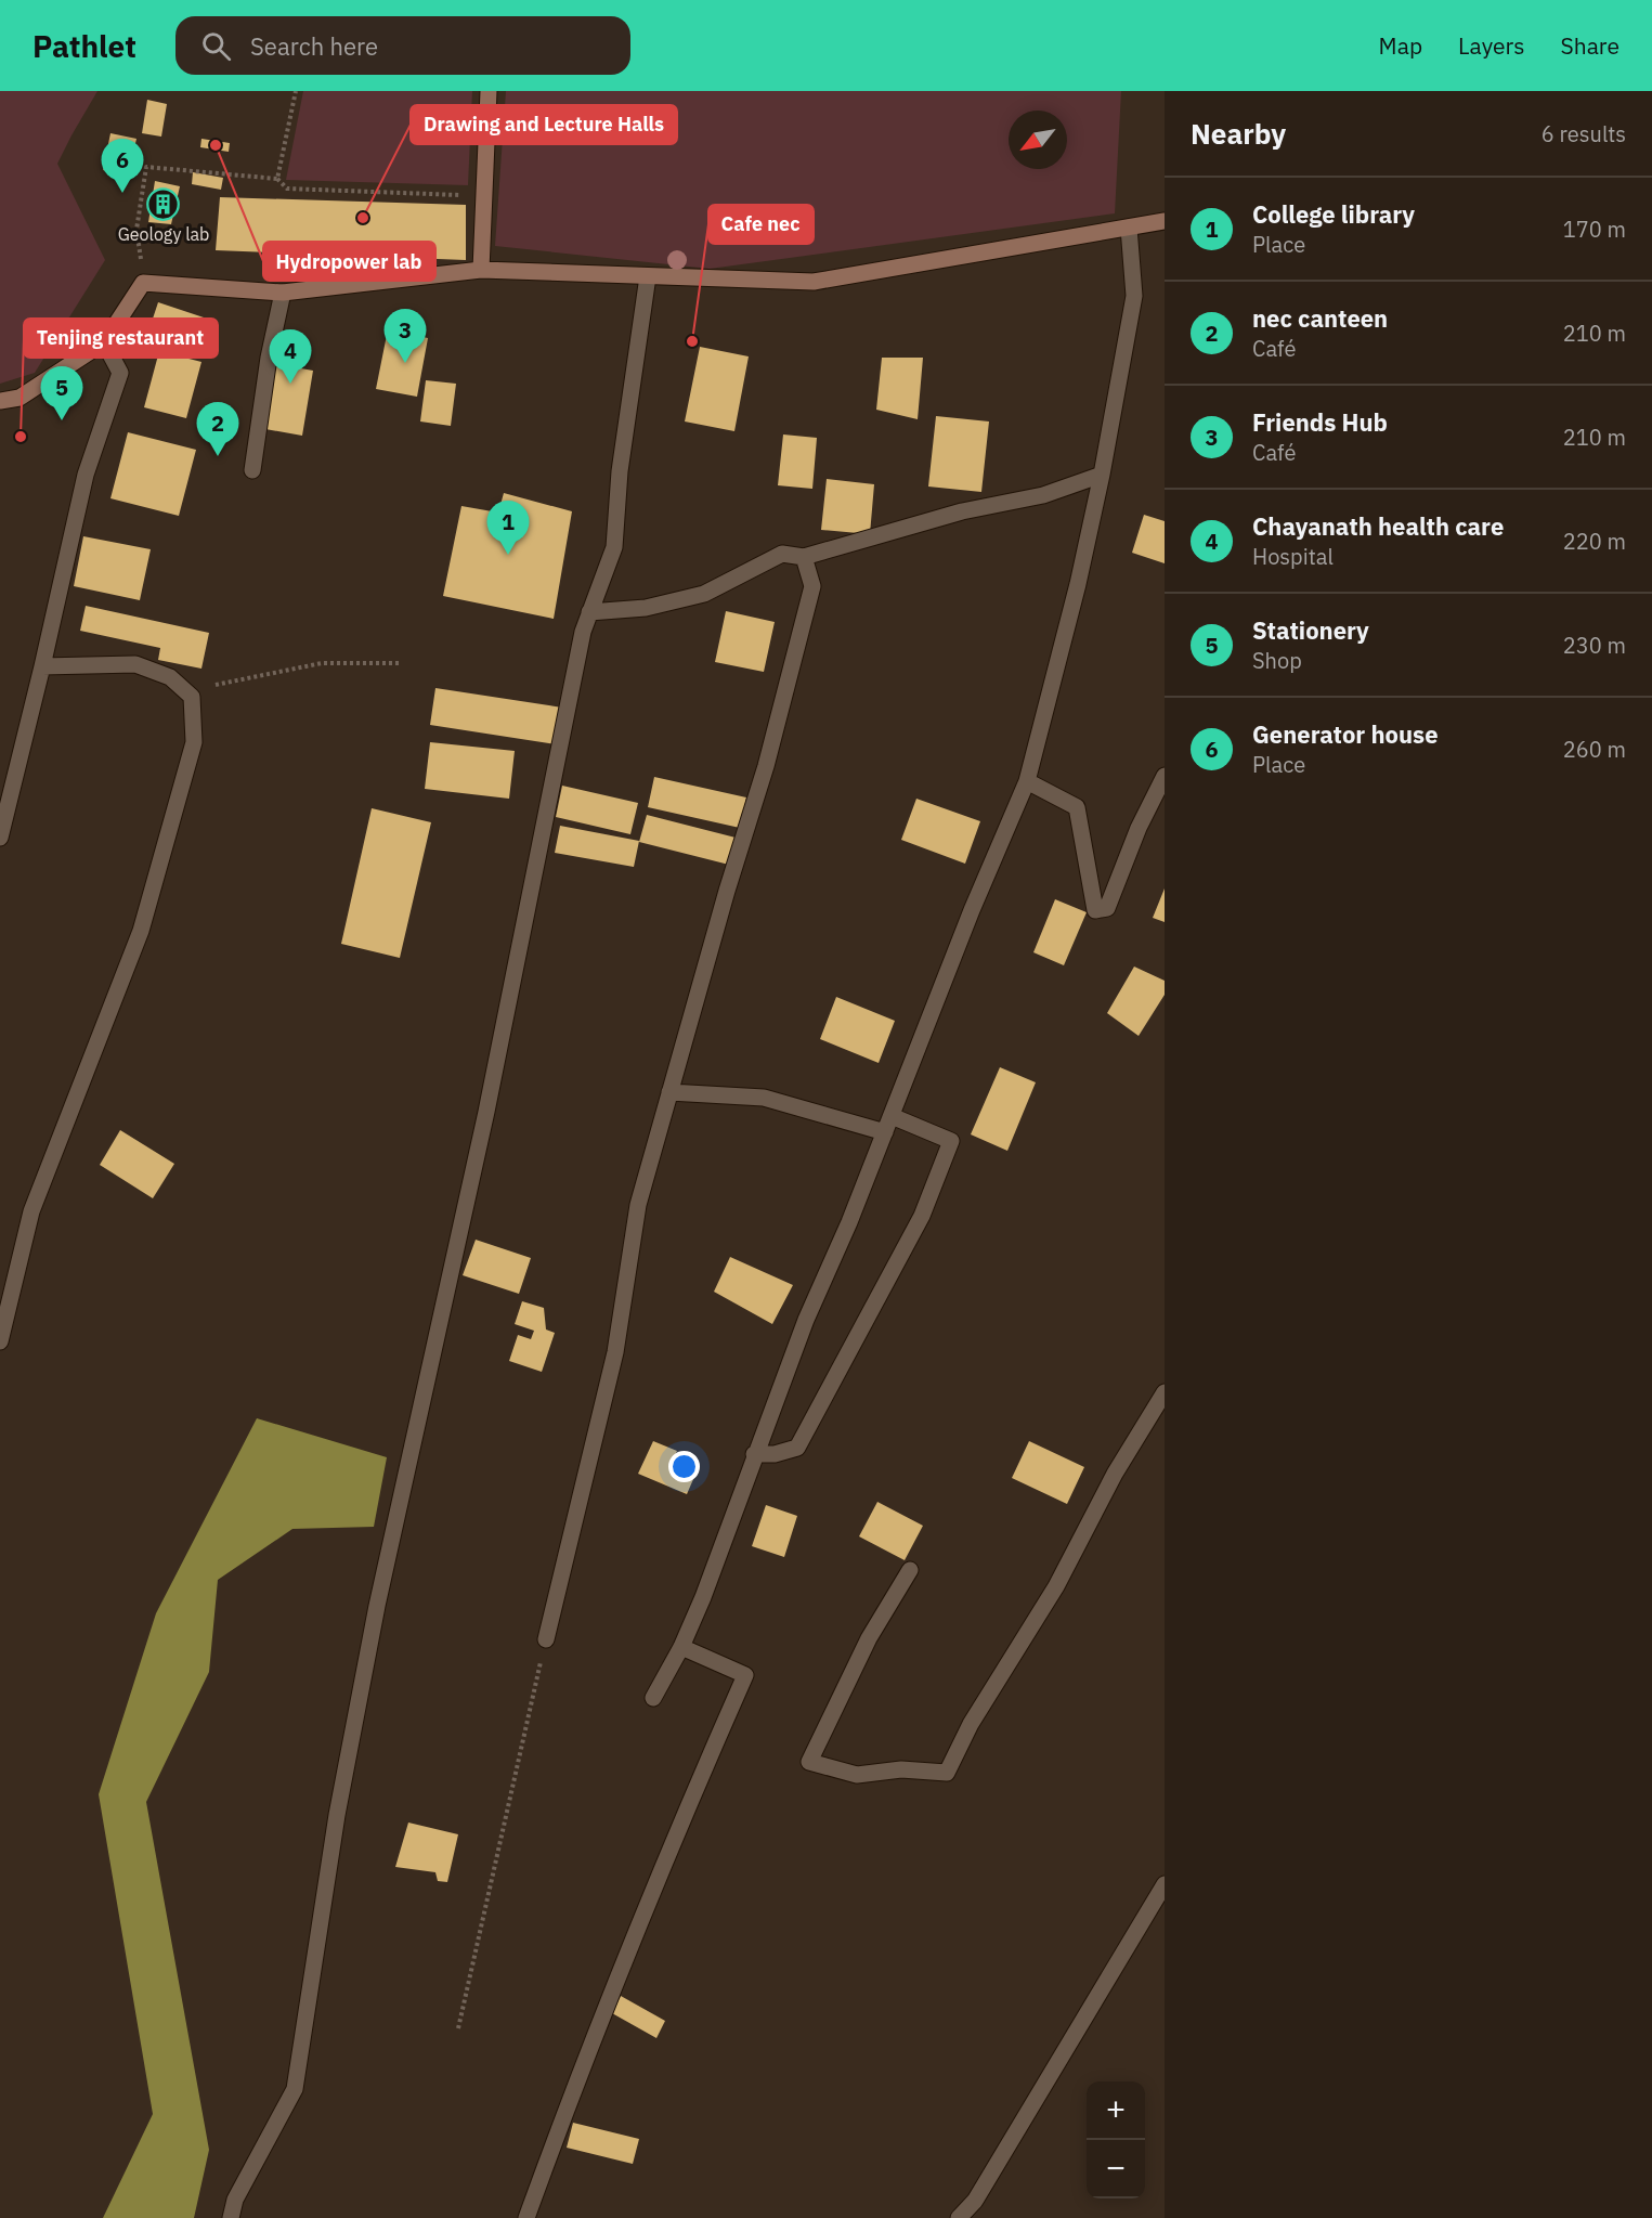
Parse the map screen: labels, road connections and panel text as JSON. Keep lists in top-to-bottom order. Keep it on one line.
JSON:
{"places":{"other":["Hydropower lab","Drawing and Lecture Halls","Cafe nec","Tenjing restaurant"],"building":["Geology lab"]},"north":"bottom left","page":{"header":"Pathlet","search":"Search here","nav":["Map","Layers","Share"],"heading":["Nearby","6 results"],"pins":["6","3","4","5","2","1"],"list":[{"mark":"1","name":"College library","note":"Place","value":"170 m"},{"mark":"2","name":"nec canteen","note":"Café","value":"210 m"},{"mark":"3","name":"Friends Hub","note":"Café","value":"210 m"},{"mark":"4","name":"Chayanath health care","note":"Hospital","value":"220 m"},{"mark":"5","name":"Stationery","note":"Shop","value":"230 m"},{"mark":"6","name":"Generator house","note":"Place","value":"260 m"}],"map_buttons":["+","−"]}}
